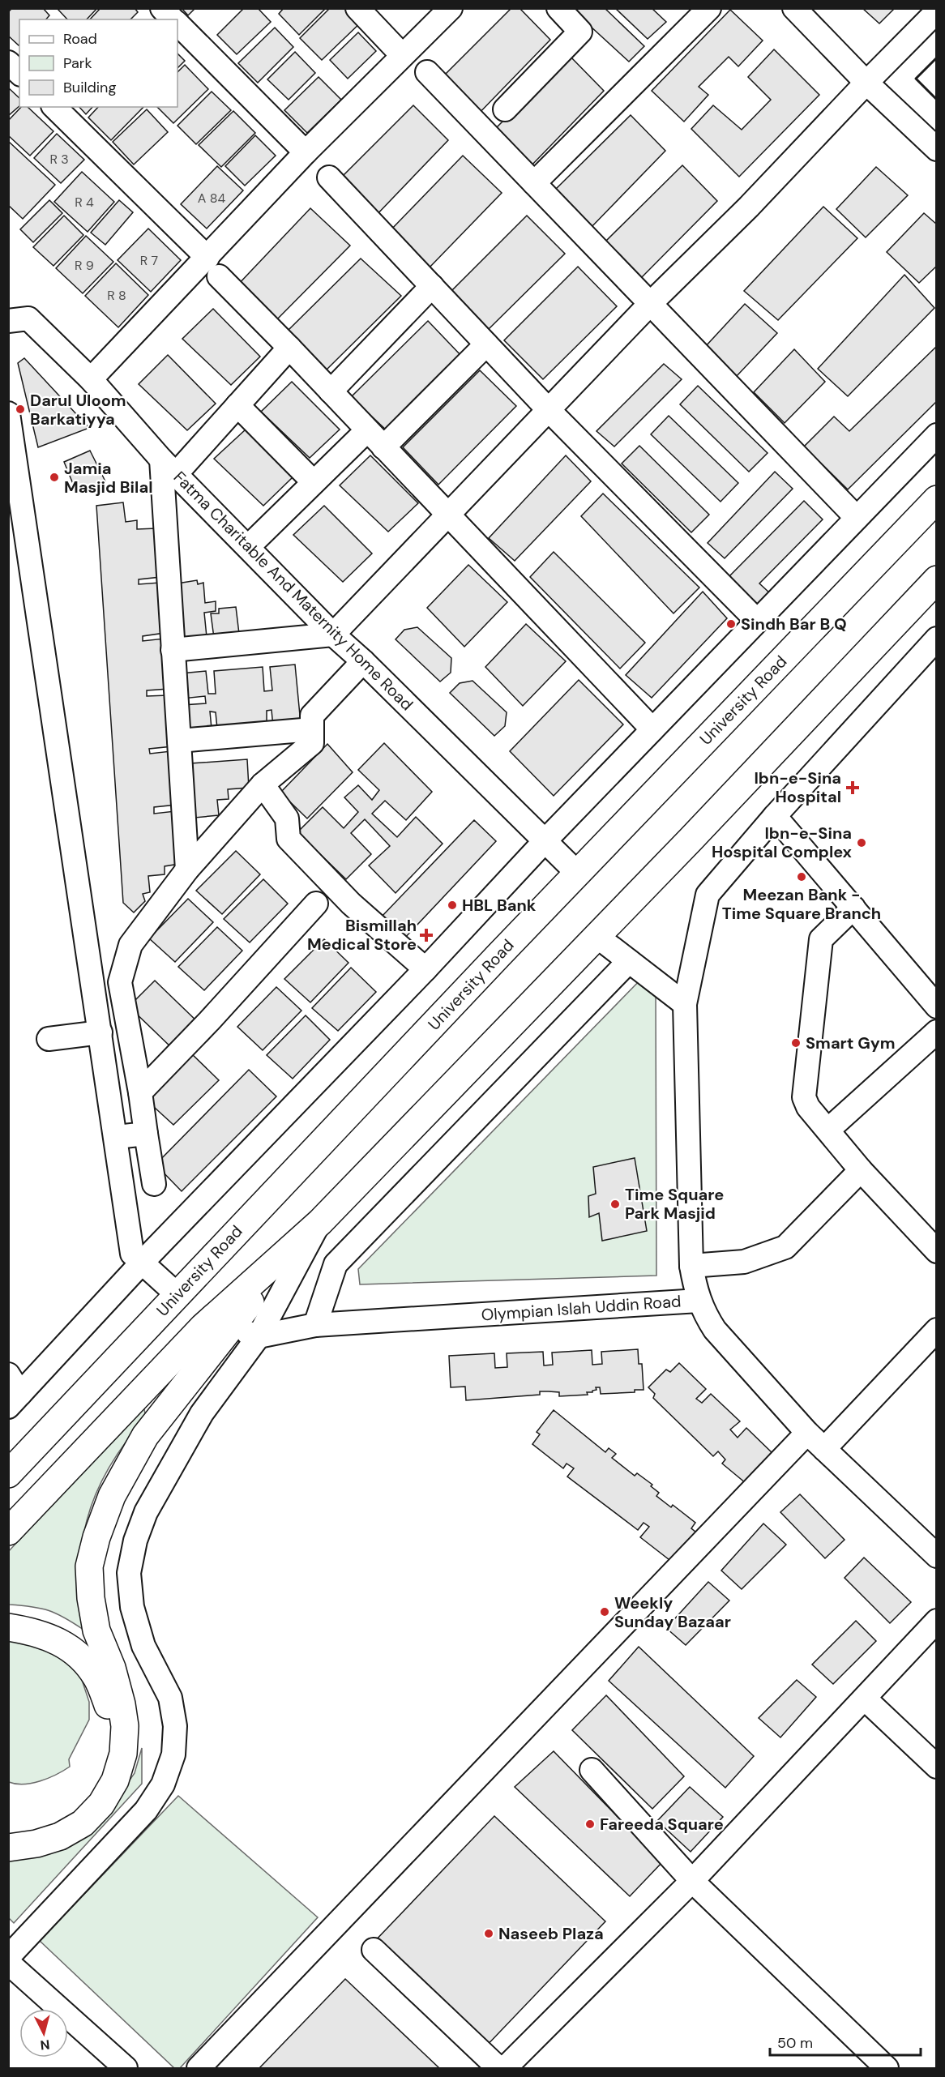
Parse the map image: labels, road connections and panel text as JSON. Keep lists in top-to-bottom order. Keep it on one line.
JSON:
{"streets":{"main road":["University Road"],"street":["Fatma Charitable And Maternity Home Road","Olympian Islah Uddin Road"]},"crossings":[["Fatma Charitable And Maternity Home Road","University Road"]],"places":{"other":["Darul Uloom Barkatiyya","Jamia Masjid Bilal","Sindh Bar B Q","Ibn-e-Sina Hospital Complex","Meezan Bank - Time Square Branch","HBL Bank","Smart Gym","Time Square Park Masjid","Weekly Sunday Bazaar","Fareeda Square","Naseeb Plaza"],"health":["Ibn-e-Sina Hospital","Bismillah Medical Store"]},"house_numbers":["R 3","A 84","R 4","R 7","R 9","R 8"],"legend":["Road","Park","Building"],"scale_bar":"50 m","north":"bottom"}
